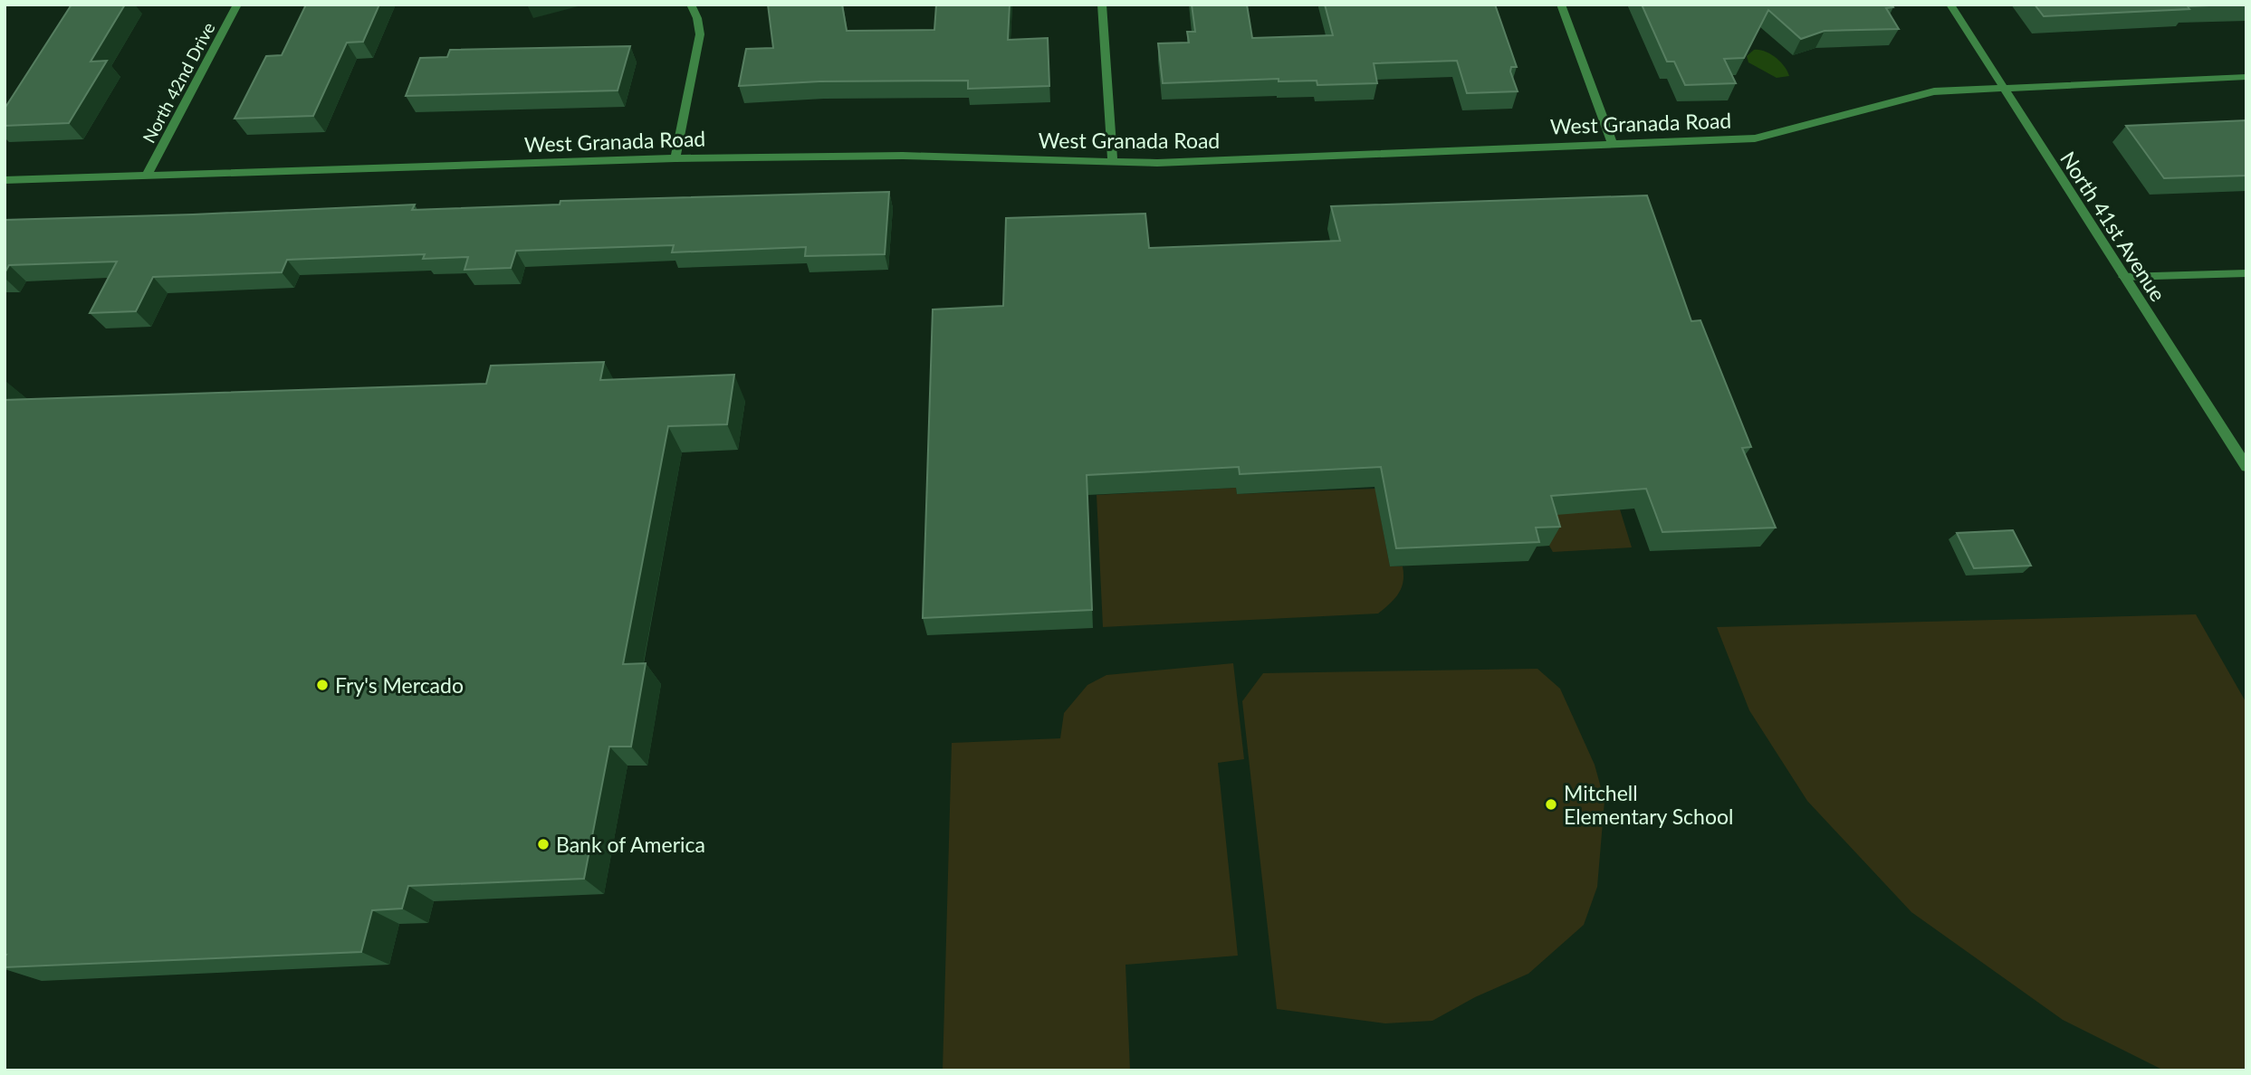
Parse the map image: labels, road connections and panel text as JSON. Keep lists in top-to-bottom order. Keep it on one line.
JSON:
{"streets":{"street":["North 42nd Drive","West Granada Road","North 41st Avenue"]},"crossings":[["North 42nd Drive","West Granada Road"],["West Granada Road","North 41st Avenue"]],"places":["Fry's Mercado","Mitchell Elementary School","Bank of America"]}
